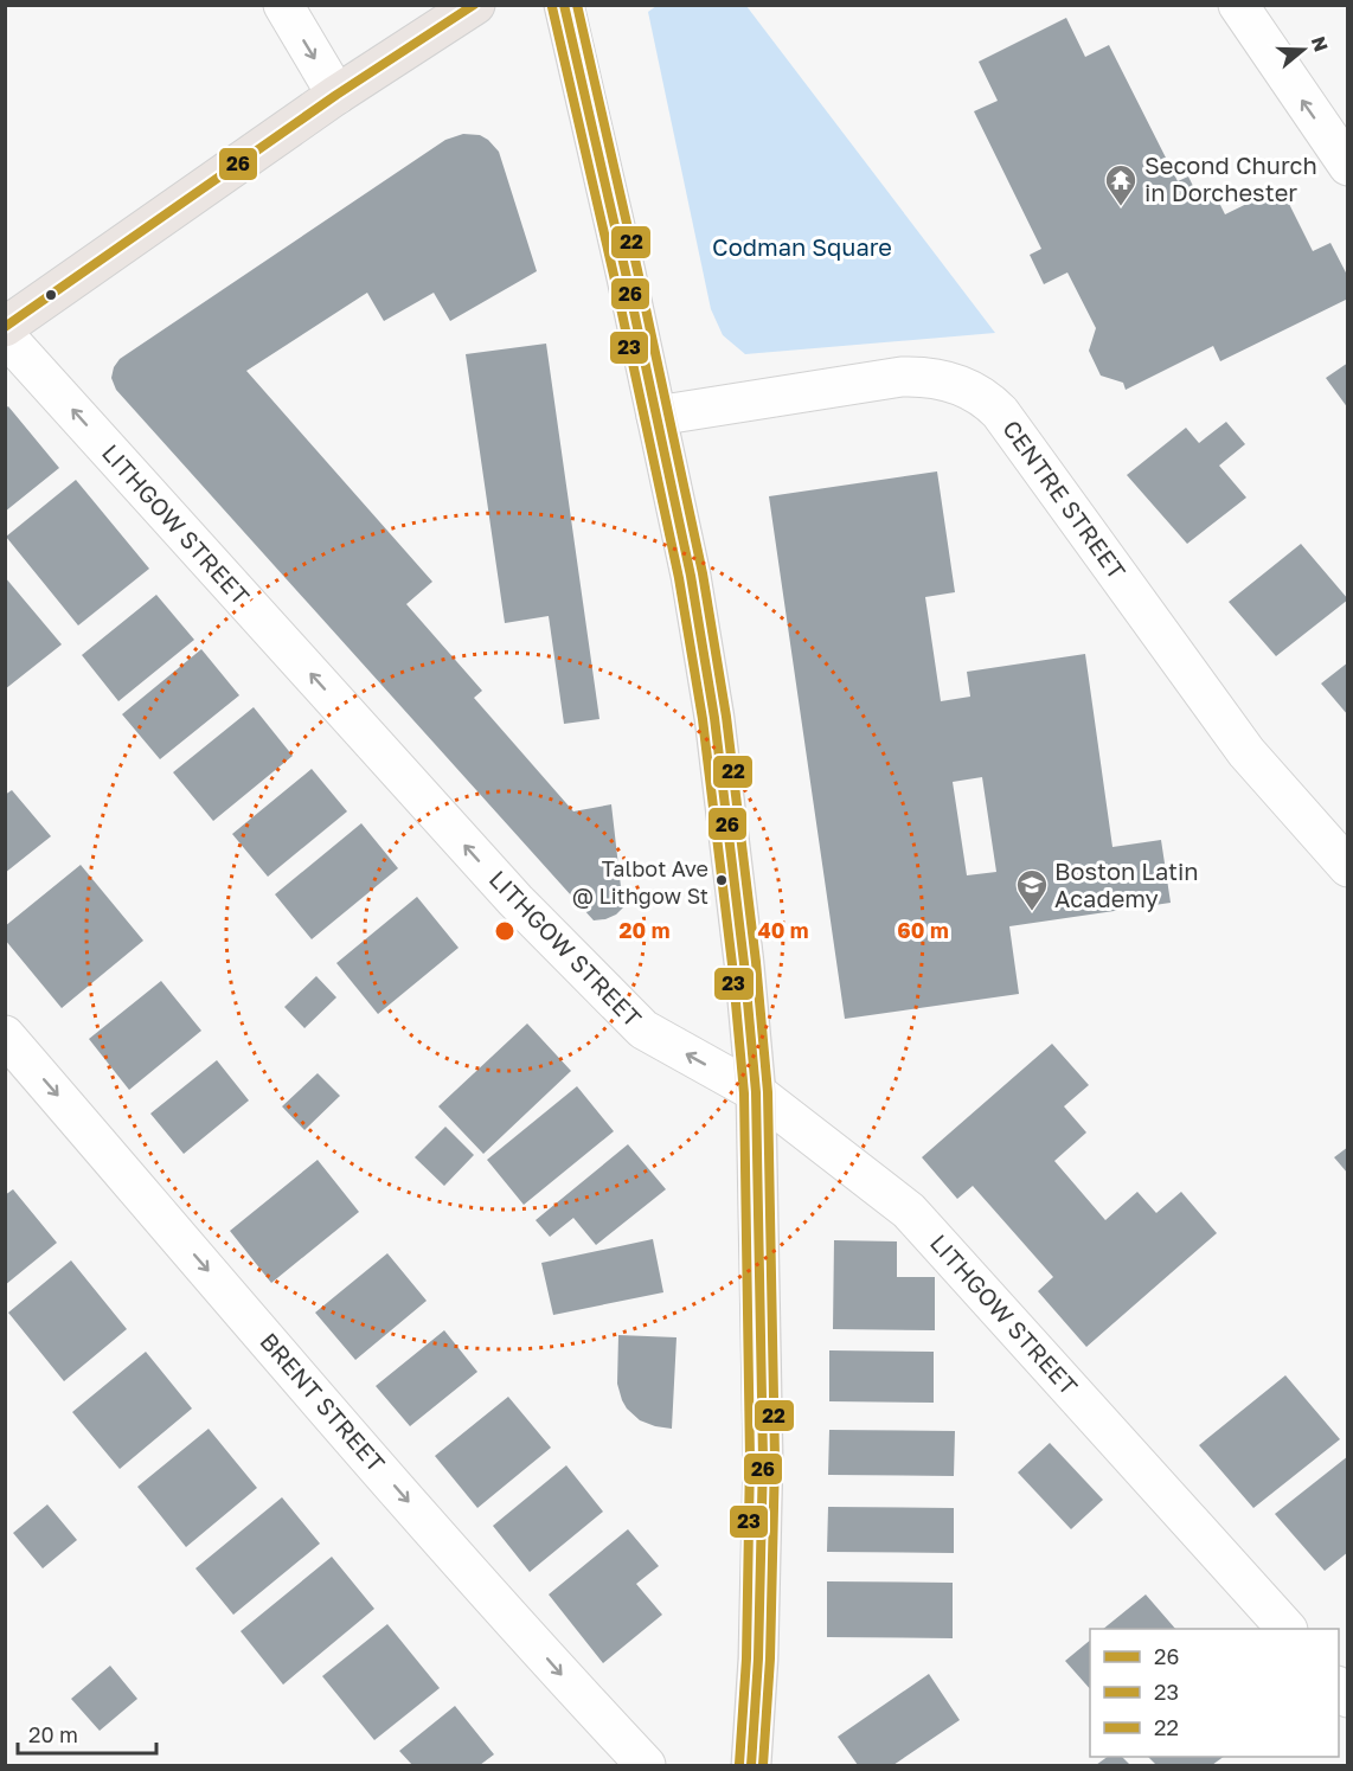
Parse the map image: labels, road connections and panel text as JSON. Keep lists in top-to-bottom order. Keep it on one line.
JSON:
{"streets":{"street":["CENTRE STREET","LITHGOW STREET","BRENT STREET"]},"one_way":["LITHGOW STREET","BRENT STREET"],"parks":["Codman Square"],"places":{"temple":["Second Church in Dorchester"],"other":["Talbot Ave @ Lithgow St"],"school or university":["Boston Latin Academy"]},"lines":["transit line 26","transit line 22","transit line 23"],"legend":["26","23","22"],"scale_bar":"20 m","north":"right","rings":["20 m","40 m","60 m"]}
